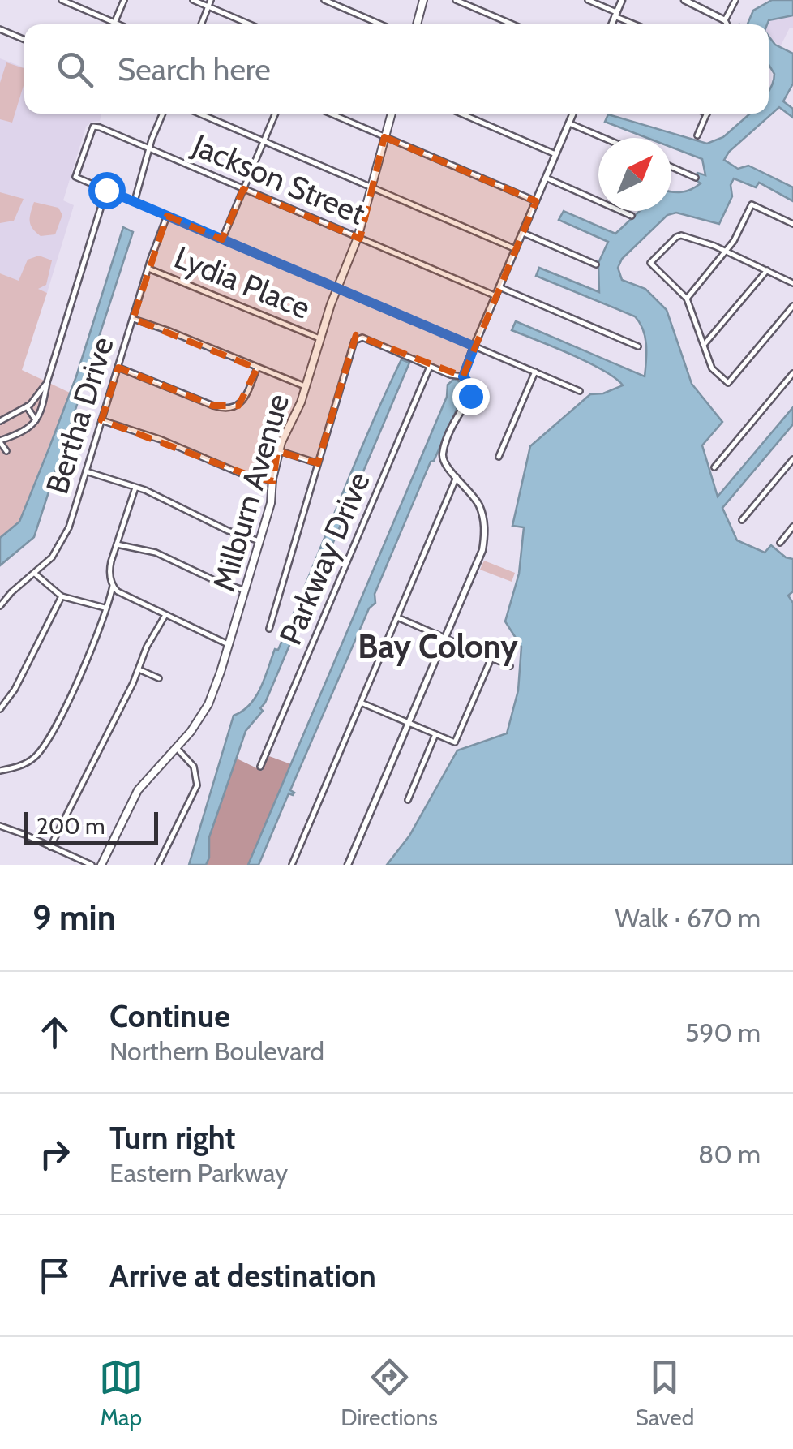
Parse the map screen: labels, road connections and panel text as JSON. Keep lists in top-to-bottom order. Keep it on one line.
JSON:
{"streets":{"main road":["Milburn Avenue"],"street":["Jackson Street","Lydia Place","Bertha Drive","Parkway Drive"]},"crossings":[["Jackson Street","Milburn Avenue"],["Lydia Place","Bertha Drive"],["Lydia Place","Milburn Avenue"]],"districts":["Bay Colony"],"scale_bar":"200 m","north":"top right","page":{"search":"Search here","scale":"200 m","heading":["9 min","Walk · 670 m"],"list":[["Continue","Northern Boulevard","590 m"],["Turn right","Eastern Parkway","80 m"],"Arrive at destination"],"nav":["Map","Directions","Saved"]}}
